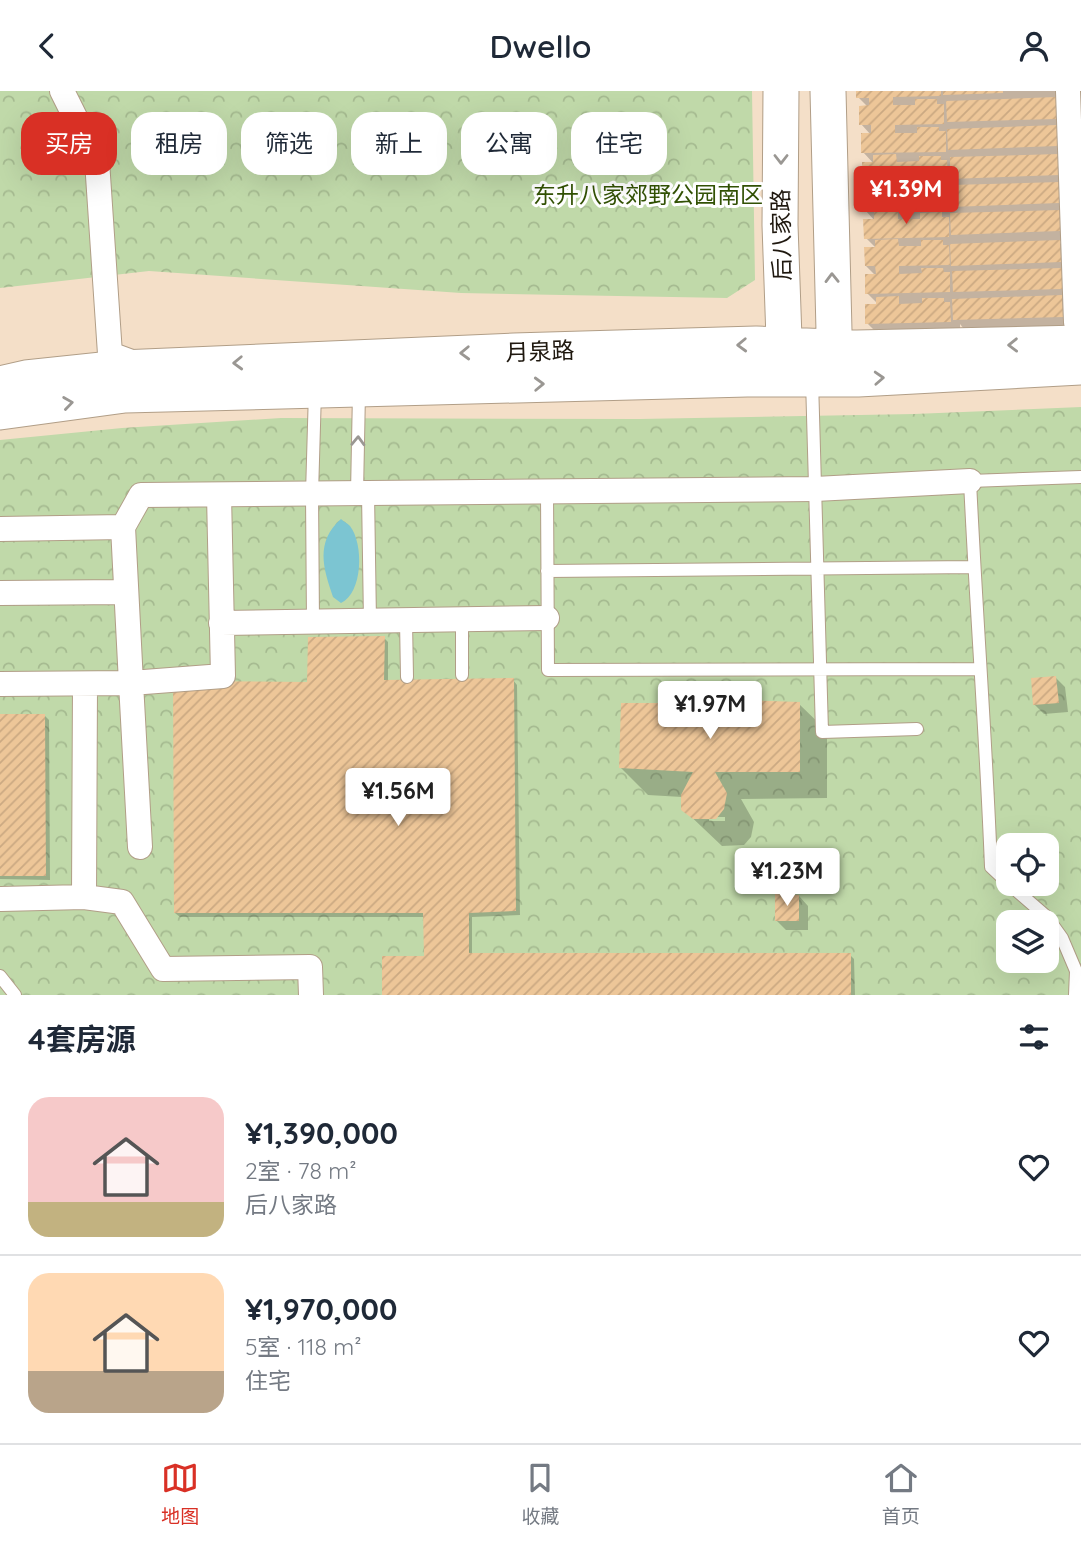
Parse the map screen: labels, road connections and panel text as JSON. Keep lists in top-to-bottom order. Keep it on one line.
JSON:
{"streets":{"main road":["后八家路","月泉路"]},"crossings":[["后八家路","月泉路"]],"parks":["东升八家郊野公园南区"],"page":{"header":"Dwello","chip":["买房","租房","筛选","新上","公寓","住宅"],"price":["¥1.39M","¥1.97M","¥1.56M","¥1.23M"],"heading":"4套房源","list":[{"name":"¥1,390,000","note":"2室 · 78 m² · 后八家路"},{"name":"¥1,970,000","note":"5室 · 118 m² · 住宅"}],"tabs":["地图","收藏","首页"]}}
